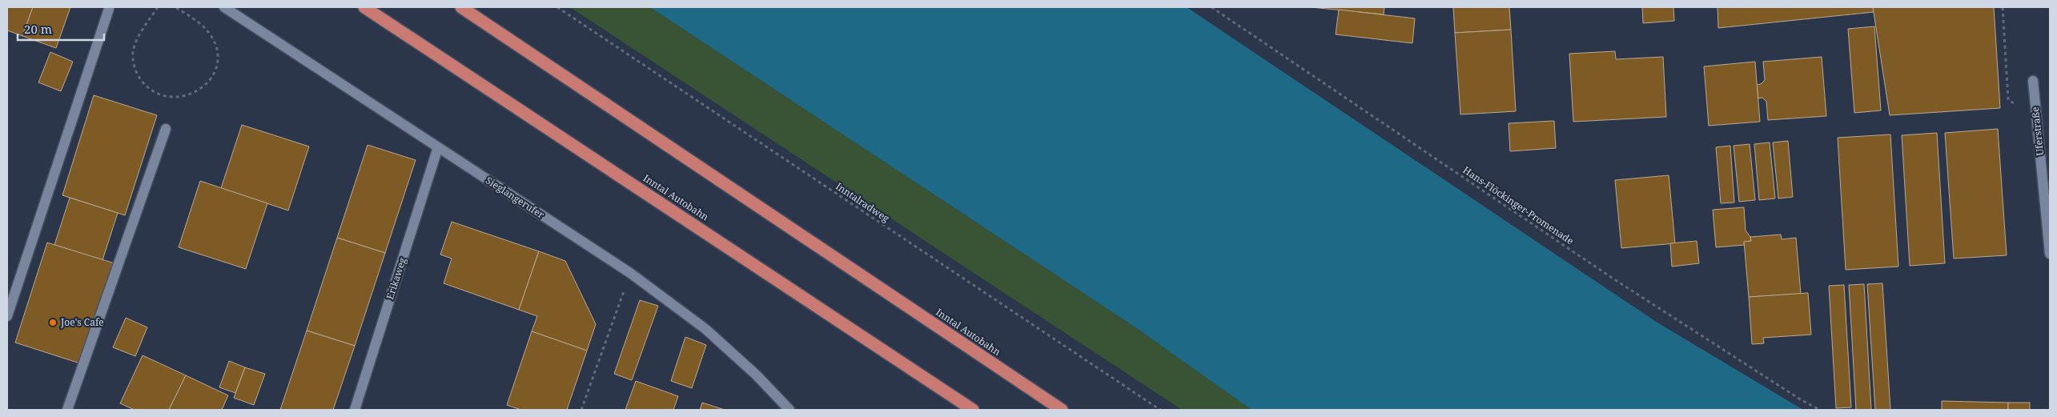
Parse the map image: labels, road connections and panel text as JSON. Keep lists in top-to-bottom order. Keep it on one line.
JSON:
{"streets":{"highway":["Inntal Autobahn"],"street":["Uferstraße","Sieglangerufer","Erikaweg"],"path":["Inntalradweg","Hans-Flöckinger-Promenade"]},"crossings":[["Sieglangerufer","Erikaweg"]],"places":["Joe's Cafe"],"scale_bar":"20 m"}
